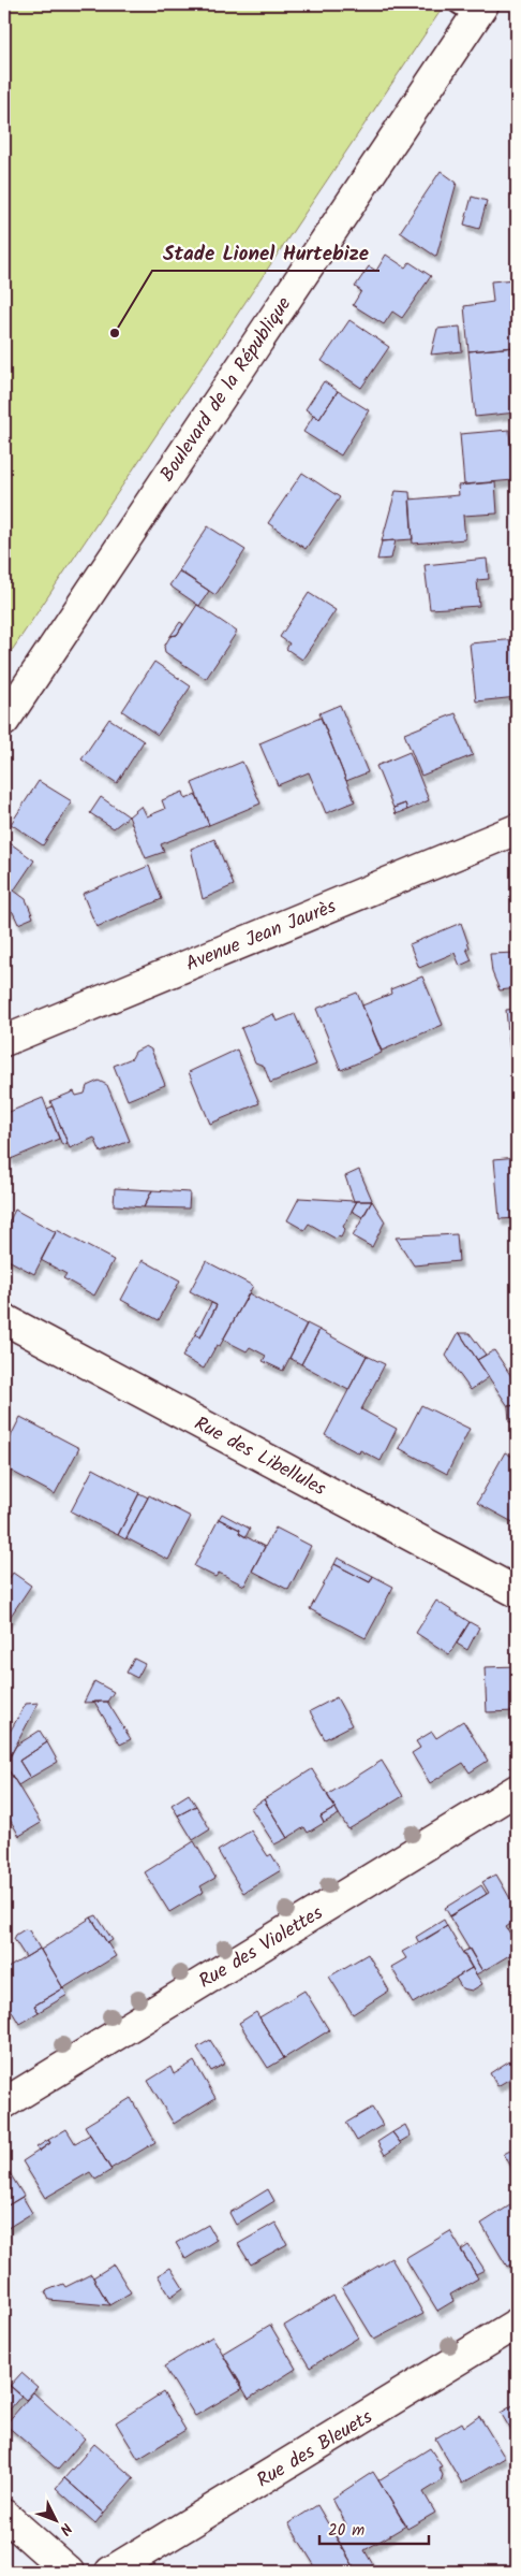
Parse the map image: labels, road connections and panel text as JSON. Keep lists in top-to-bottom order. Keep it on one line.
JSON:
{"streets":{"street":["Boulevard de la République","Avenue Jean Jaurès","Rue des Libellules","Rue des Violettes","Rue des Bleuets"]},"places":["Stade Lionel Hurtebize"],"scale_bar":"20 m","north":"bottom right"}
